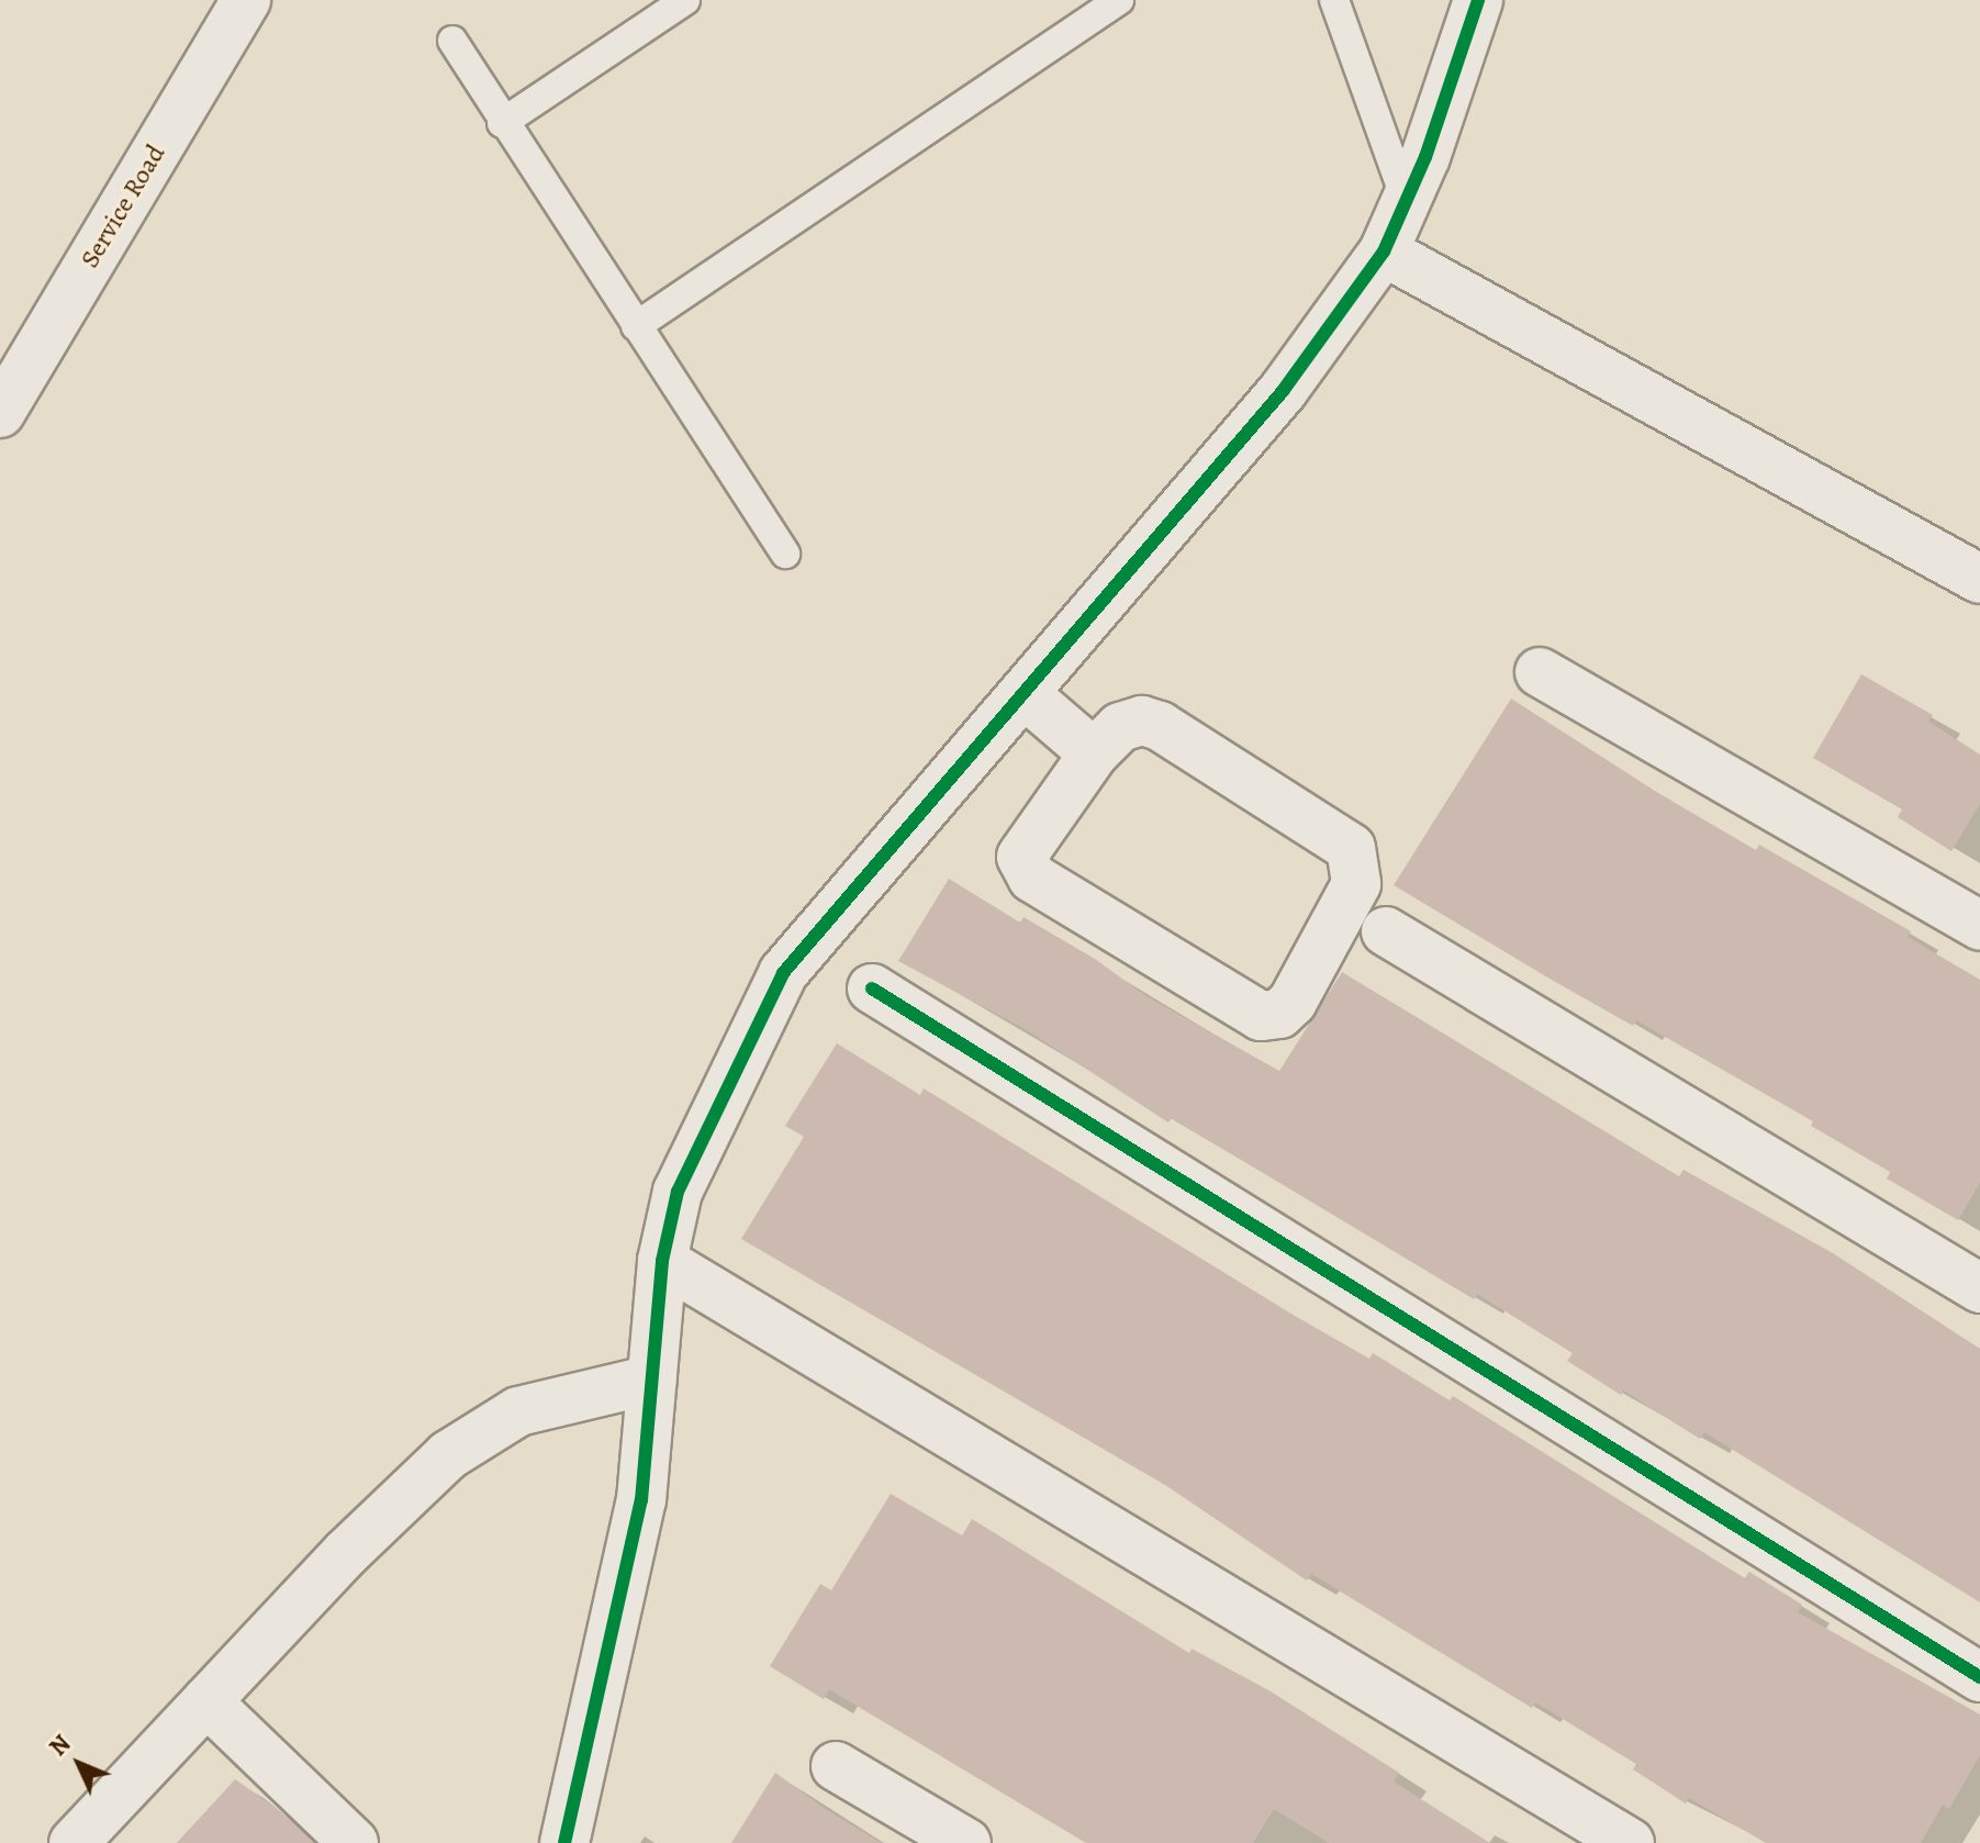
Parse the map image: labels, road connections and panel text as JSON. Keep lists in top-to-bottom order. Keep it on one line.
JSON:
{"streets":{"street":["Service Road"]},"north":"top left"}
